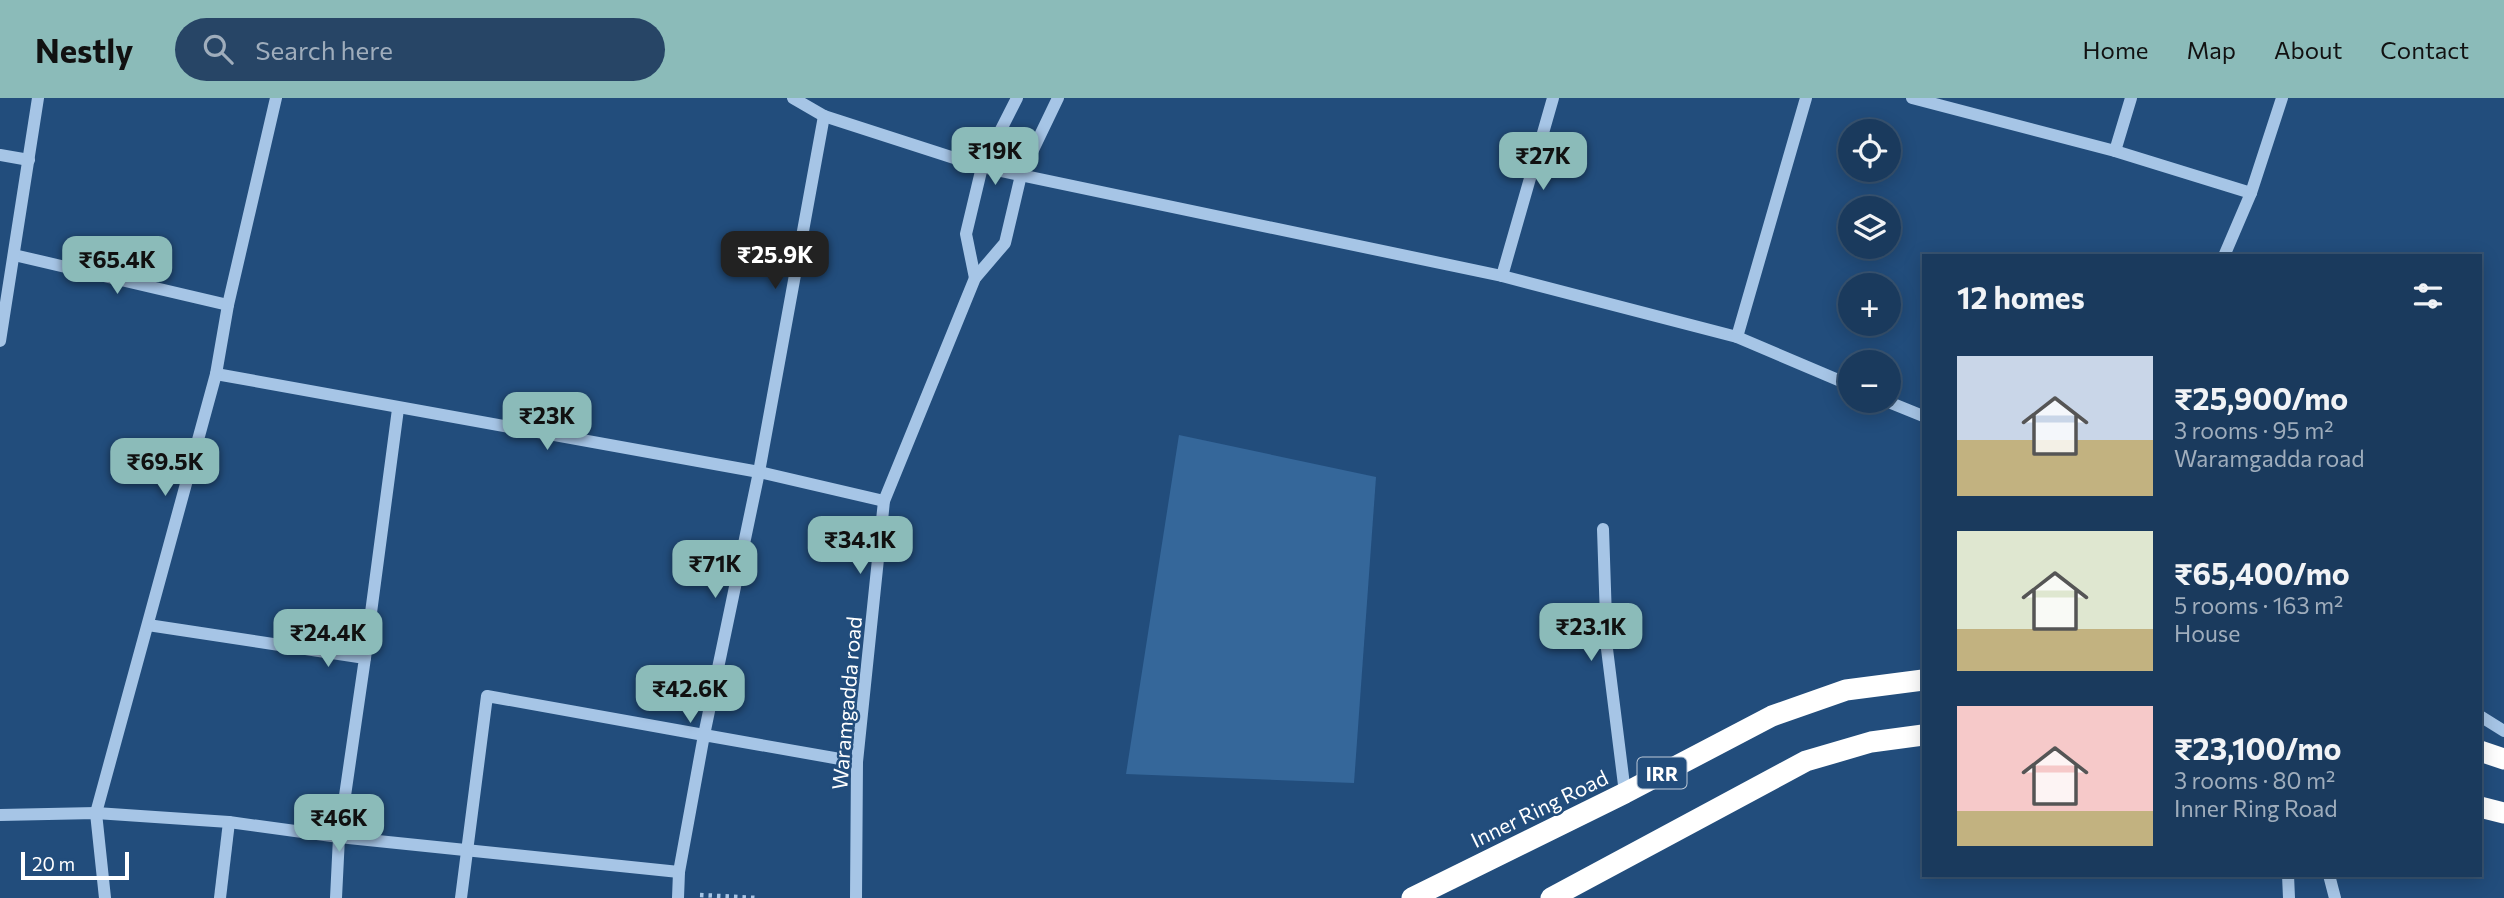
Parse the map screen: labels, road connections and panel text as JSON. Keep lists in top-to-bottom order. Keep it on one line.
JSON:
{"streets":{"highway":["IRR","Inner Ring Road"],"street":["Waramgadda road"]},"scale_bar":"20 m","page":{"header":"Nestly","search":"Search here","nav":["Home","Map","About","Contact"],"map_buttons":["+","−"],"price":["₹19K","₹27K","₹25.9K","₹65.4K","₹23K","₹69.5K","₹34.1K","₹71K","₹23.1K","₹24.4K","₹42.6K","₹46K"],"heading":"12 homes","list":[{"name":"₹25,900/mo","note":"3 rooms · 95 m² · Waramgadda road"},{"name":"₹65,400/mo","note":"5 rooms · 163 m² · House"},{"name":"₹23,100/mo","note":"3 rooms · 80 m² · Inner Ring Road"}],"scale":"20 m"}}
